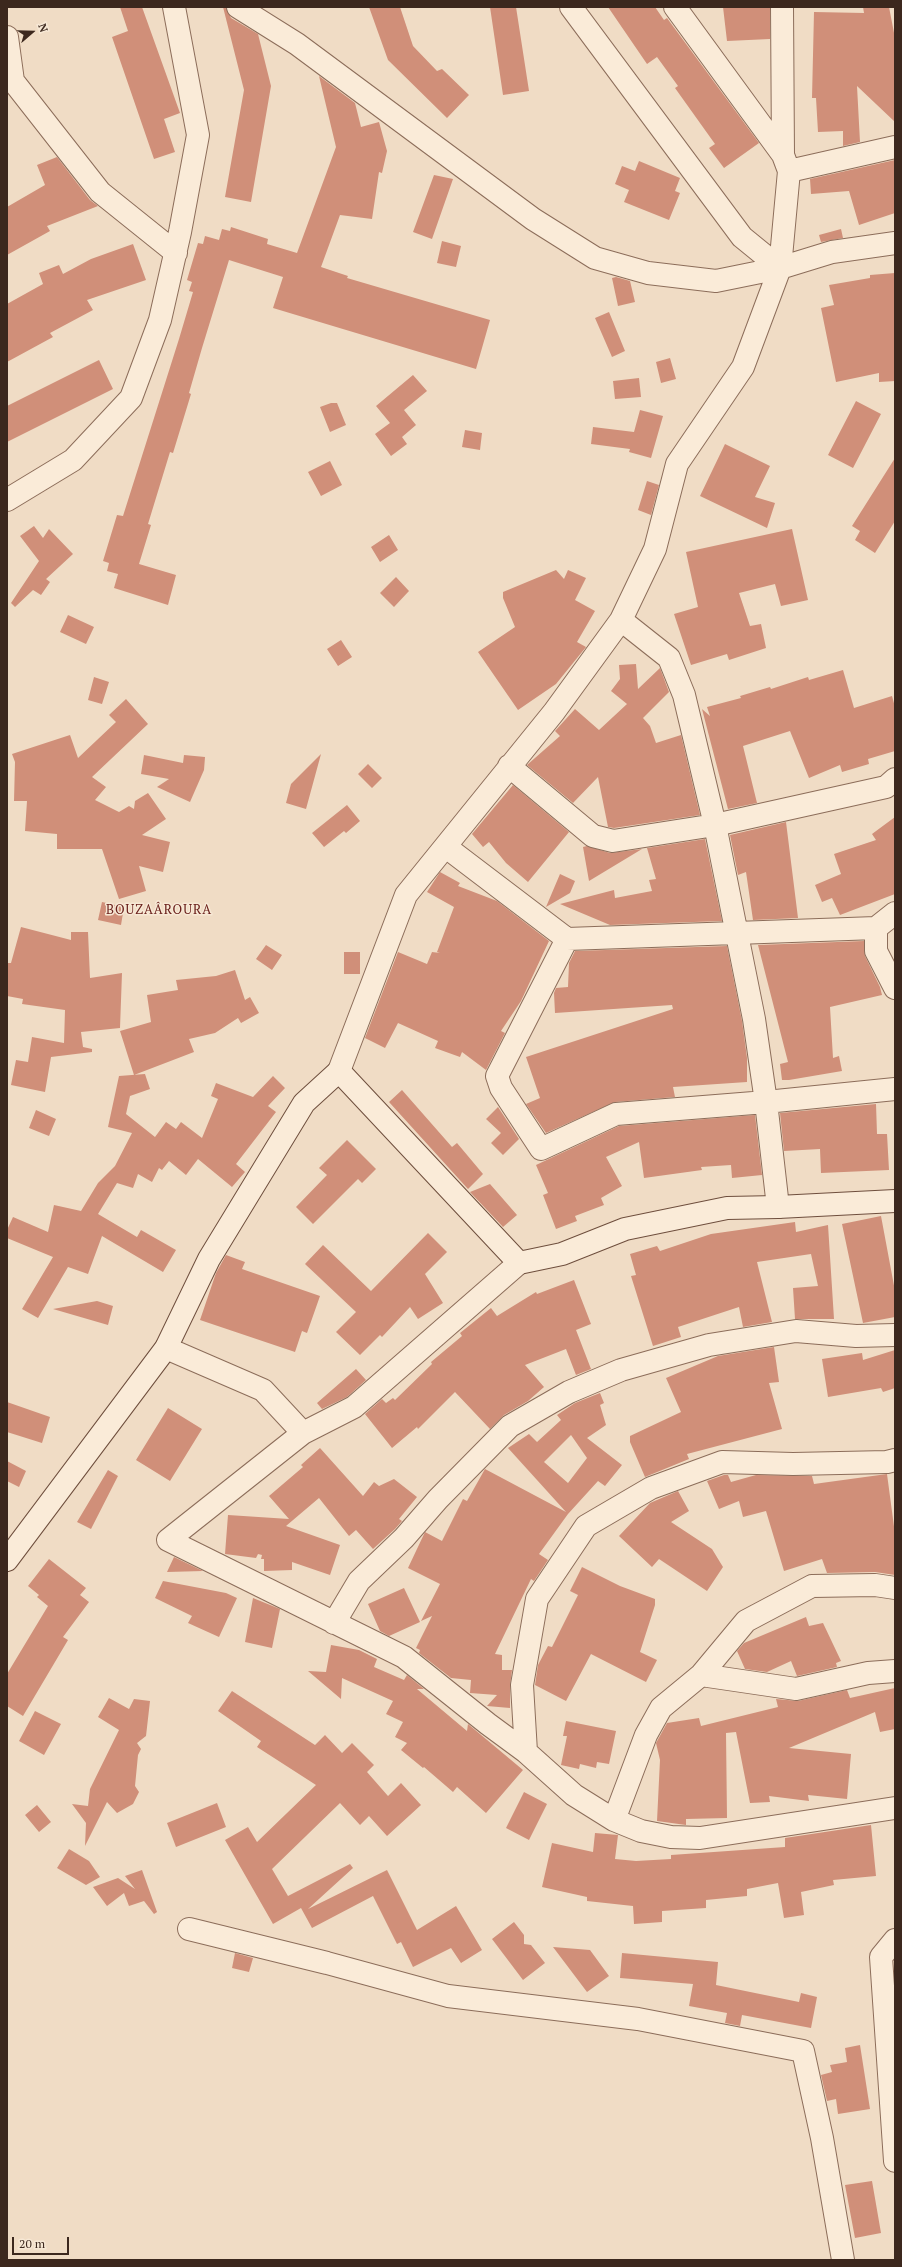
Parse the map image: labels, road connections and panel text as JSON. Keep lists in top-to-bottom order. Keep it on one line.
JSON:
{"districts":["BOUZAÂROURA"],"scale_bar":"20 m","north":"right"}
